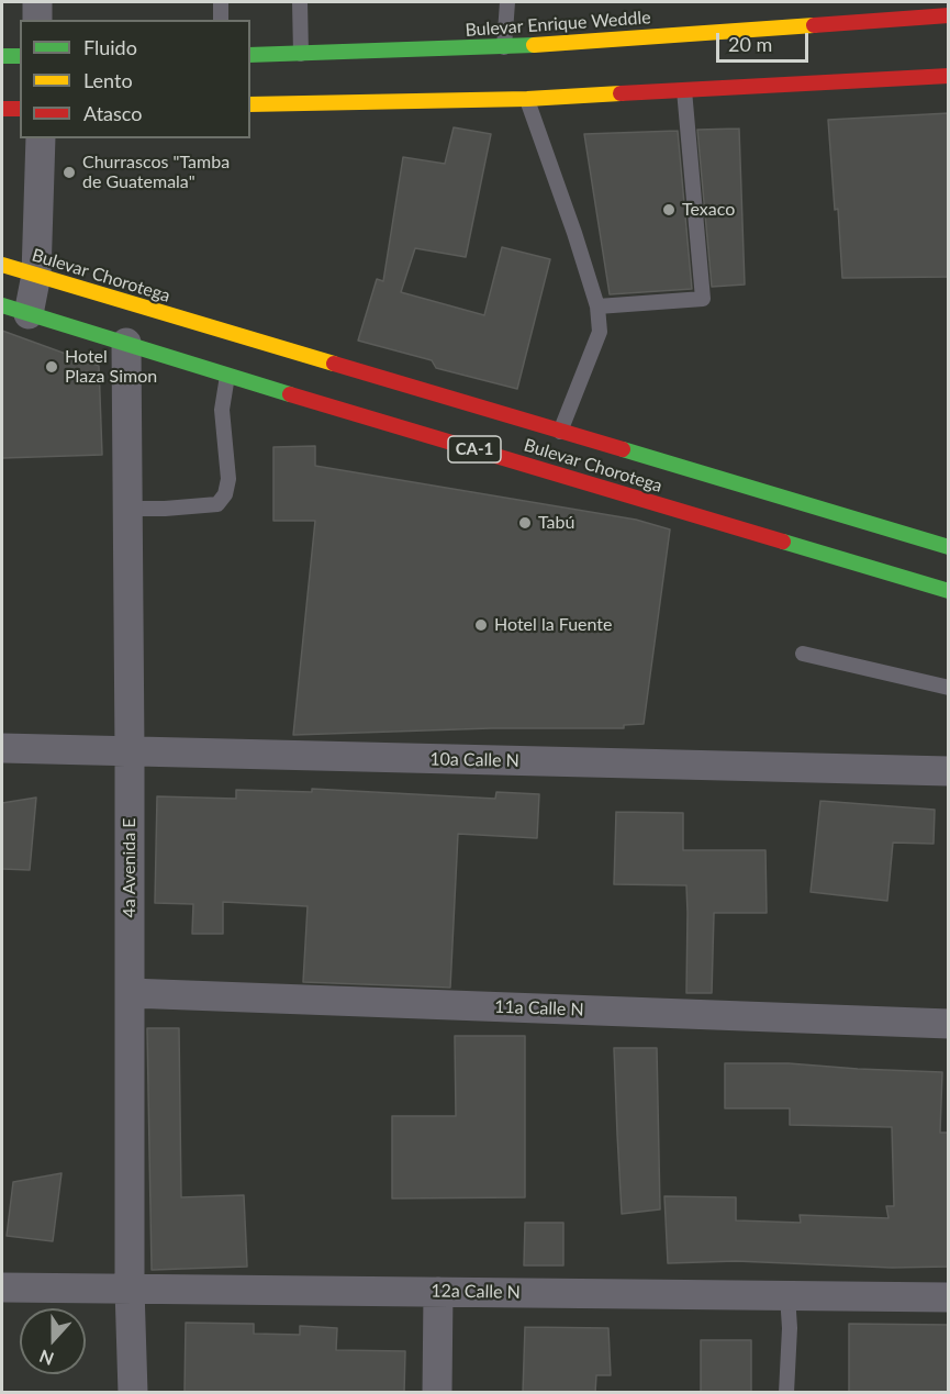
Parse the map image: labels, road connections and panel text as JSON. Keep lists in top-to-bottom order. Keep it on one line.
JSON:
{"streets":{"main road":["Bulevar Enrique Weddle","Bulevar Chorotega","CA-1"],"street":["10a Calle N","4a Avenida E","11a Calle N","12a Calle N"]},"crossings":[["Bulevar Chorotega","4a Avenida E"],["10a Calle N","4a Avenida E"],["4a Avenida E","11a Calle N"],["4a Avenida E","12a Calle N"]],"places":["Churrascos \"Tamba de Guatemala\"","Texaco","Hotel Plaza Simon","Tabú","Hotel la Fuente"],"legend":["Fluido","Lento","Atasco"],"scale_bar":"20 m","north":"bottom"}
